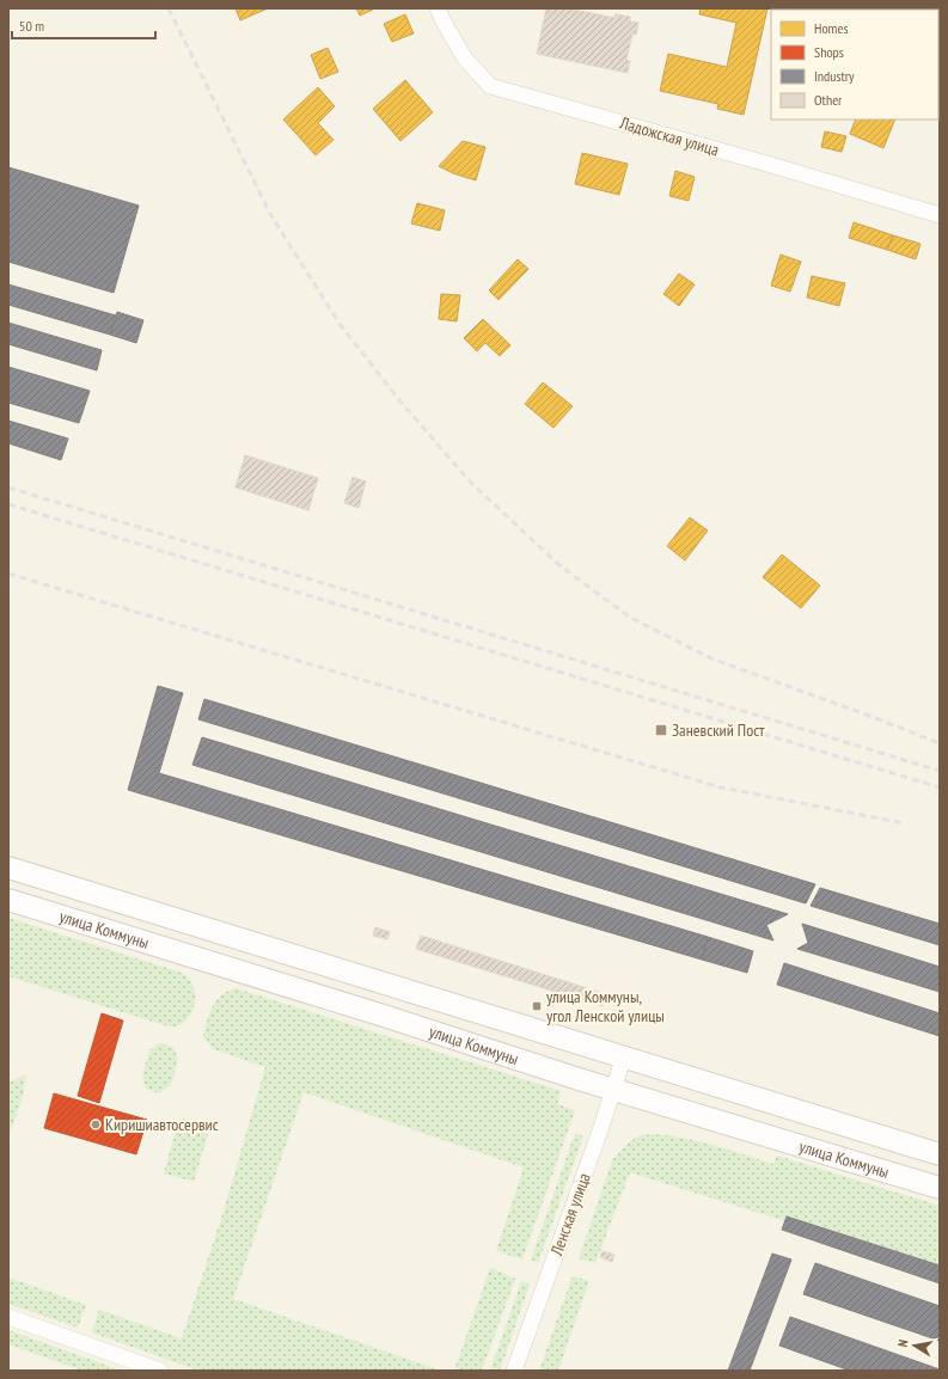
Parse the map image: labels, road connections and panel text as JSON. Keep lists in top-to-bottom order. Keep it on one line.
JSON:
{"streets":{"street":["Ладожская улица","улица Коммуны","Ленская улица"]},"crossings":[["улица Коммуны","Ленская улица"]],"places":{"transit":["Заневский Пост","улица Коммуны, угол Ленской улицы"],"other":["Киришиавтосервис"]},"legend":["Homes","Shops","Industry","Other"],"scale_bar":"50 m","north":"left"}
